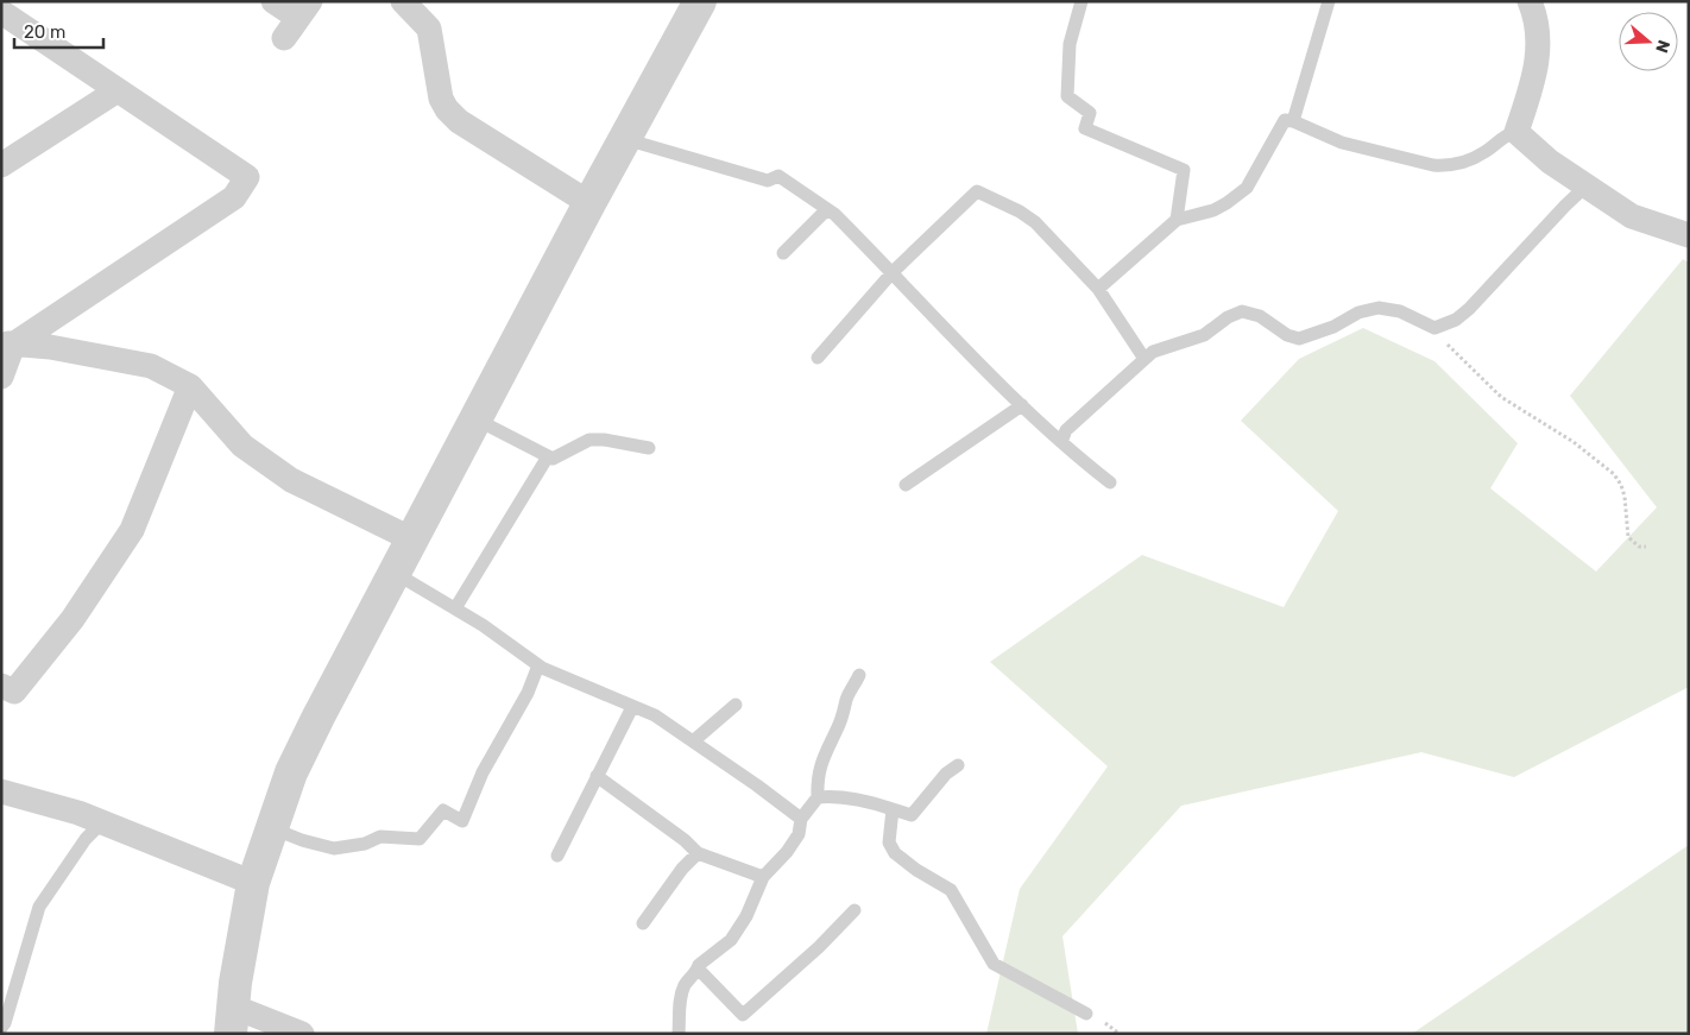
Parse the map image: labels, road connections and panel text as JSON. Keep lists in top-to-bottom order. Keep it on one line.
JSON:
{"scale_bar":"20 m","north":"right"}
